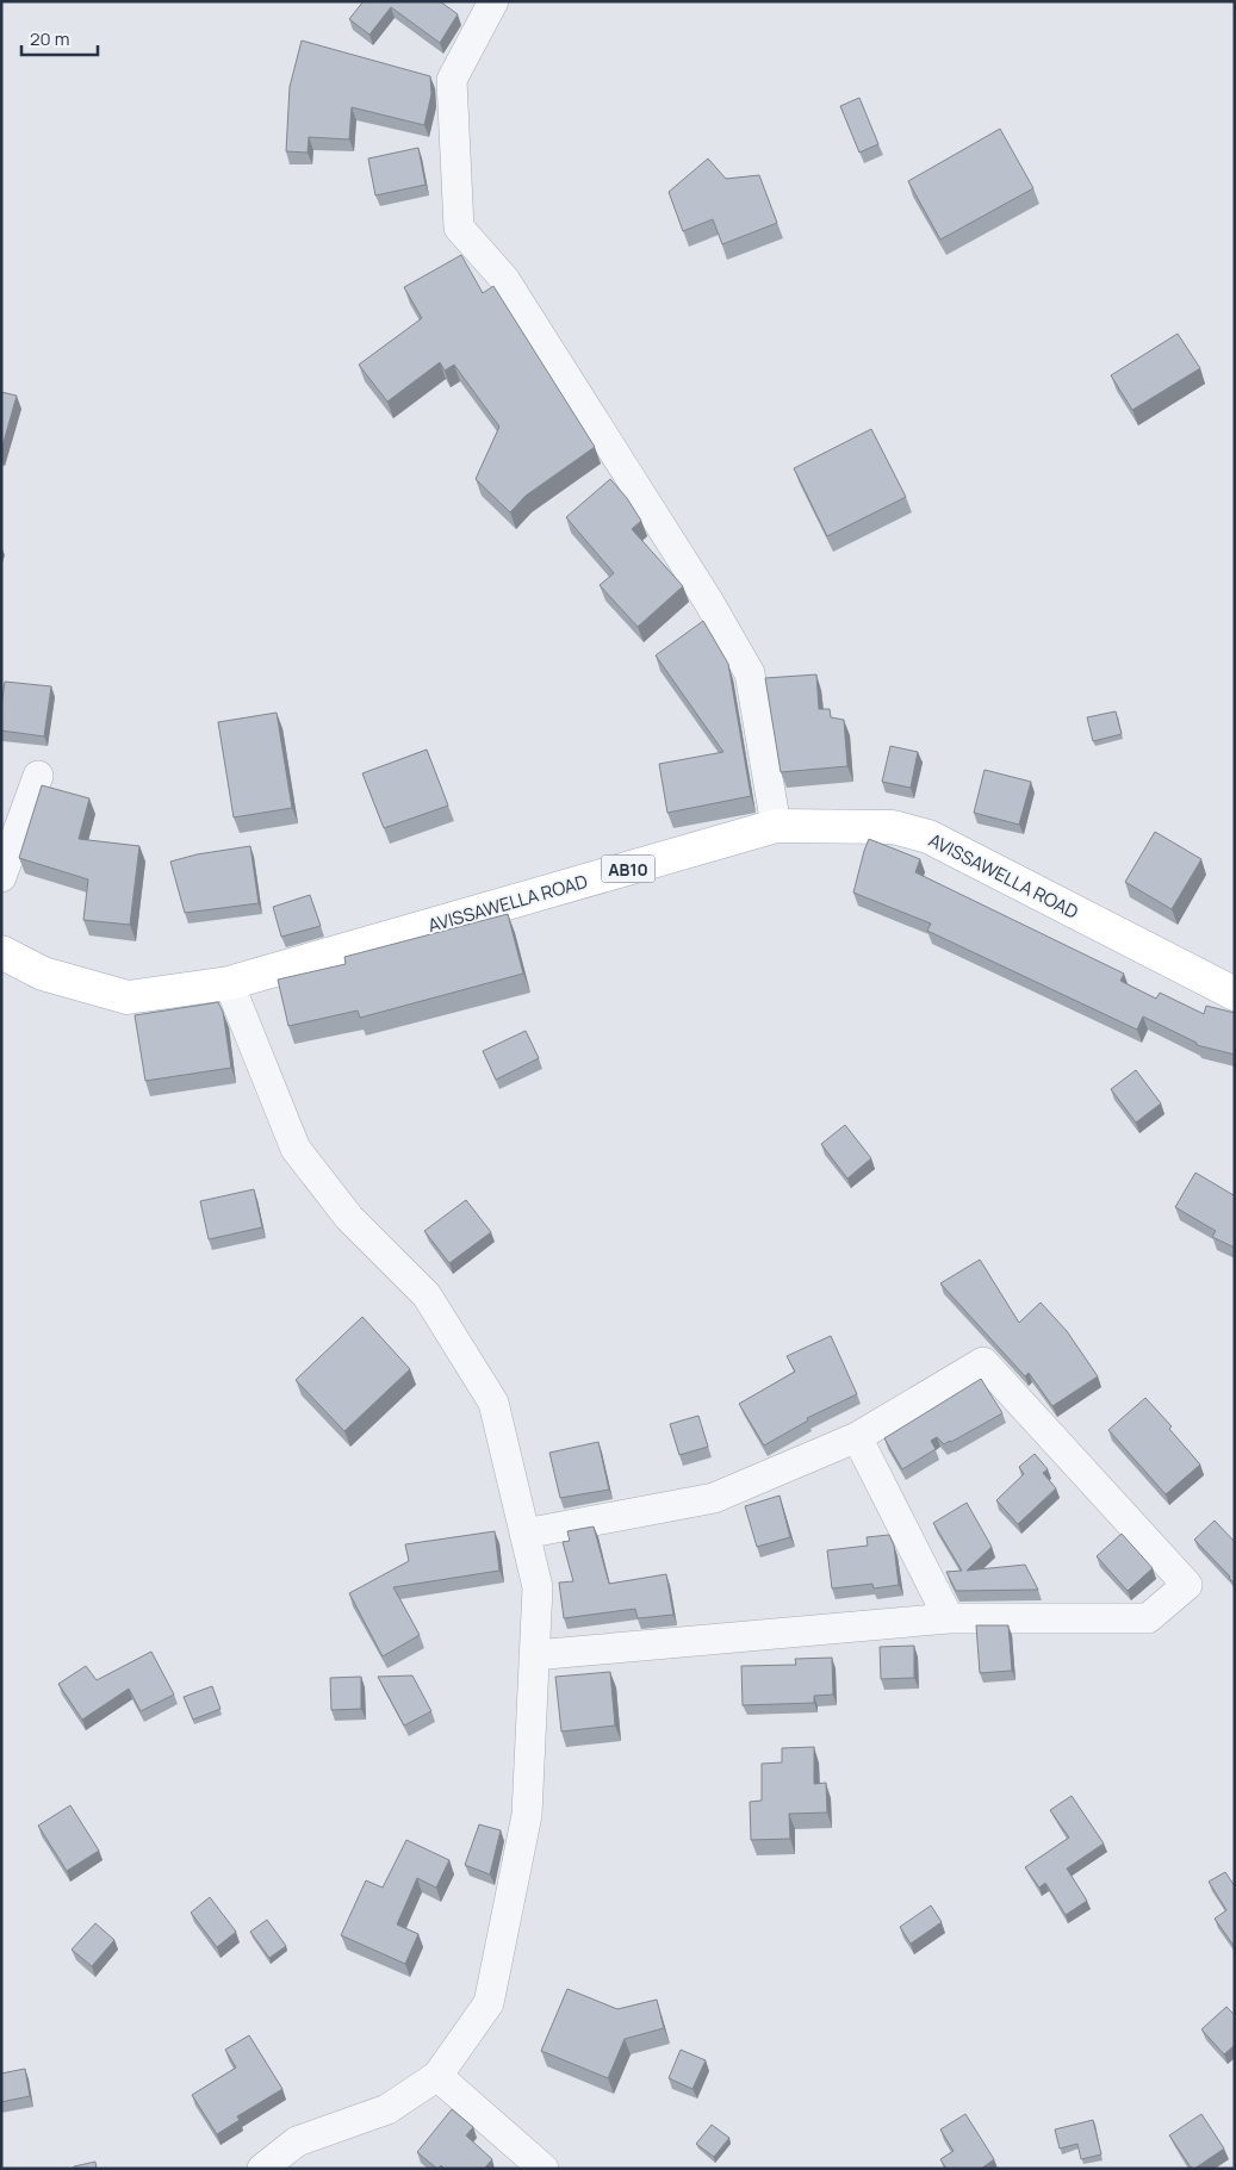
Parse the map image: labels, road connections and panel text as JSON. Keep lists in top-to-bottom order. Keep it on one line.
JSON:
{"streets":{"main road":["AB10","AVISSAWELLA ROAD"]},"scale_bar":"20 m"}
